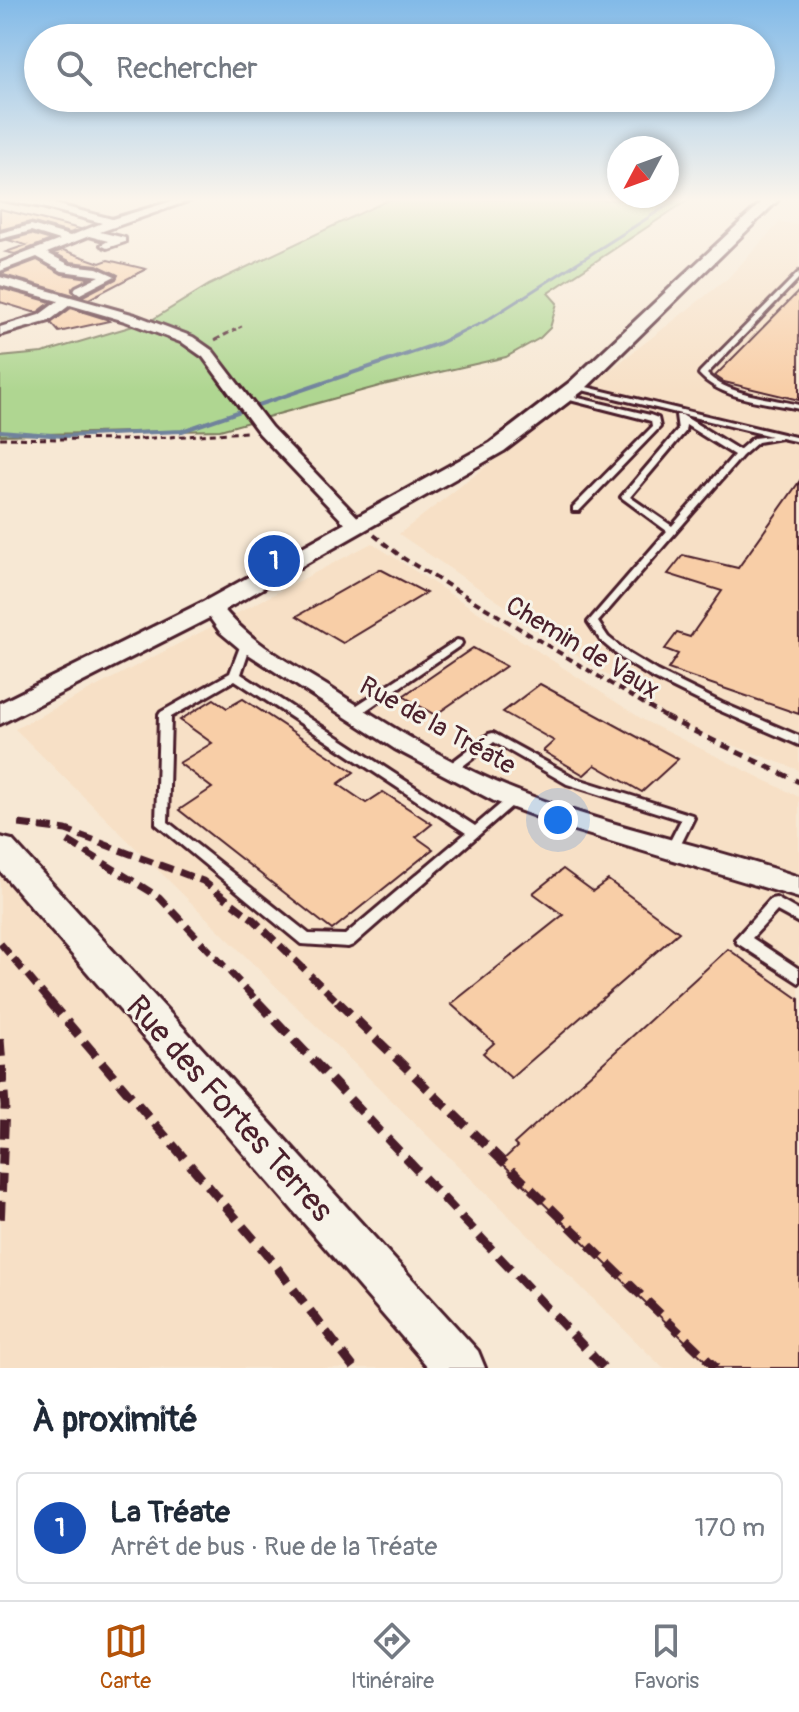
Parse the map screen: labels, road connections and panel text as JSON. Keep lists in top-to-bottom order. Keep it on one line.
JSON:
{"streets":{"street":["Rue de la Tréate","Rue des Fortes Terres"],"path":["Chemin de Vaux"]},"north":"bottom left","page":{"search":"Rechercher","pins":"1","heading":"À proximité","list":[{"mark":"1","name":"La Tréate","note":"Arrêt de bus · Rue de la Tréate","value":"170 m"}],"nav":["Carte","Itinéraire","Favoris"]}}
